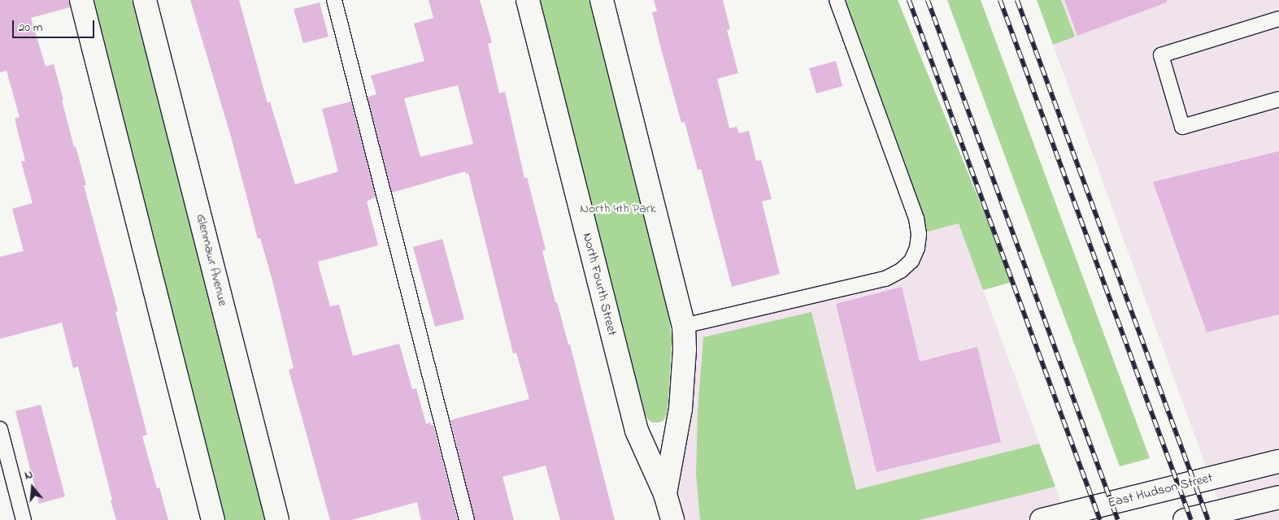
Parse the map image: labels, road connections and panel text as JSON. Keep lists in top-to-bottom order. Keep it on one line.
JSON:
{"streets":{"street":["Glenmawr Avenue","North Fourth Street","East Hudson Street"]},"parks":["North 4th Park"],"scale_bar":"20 m","north":"top"}
